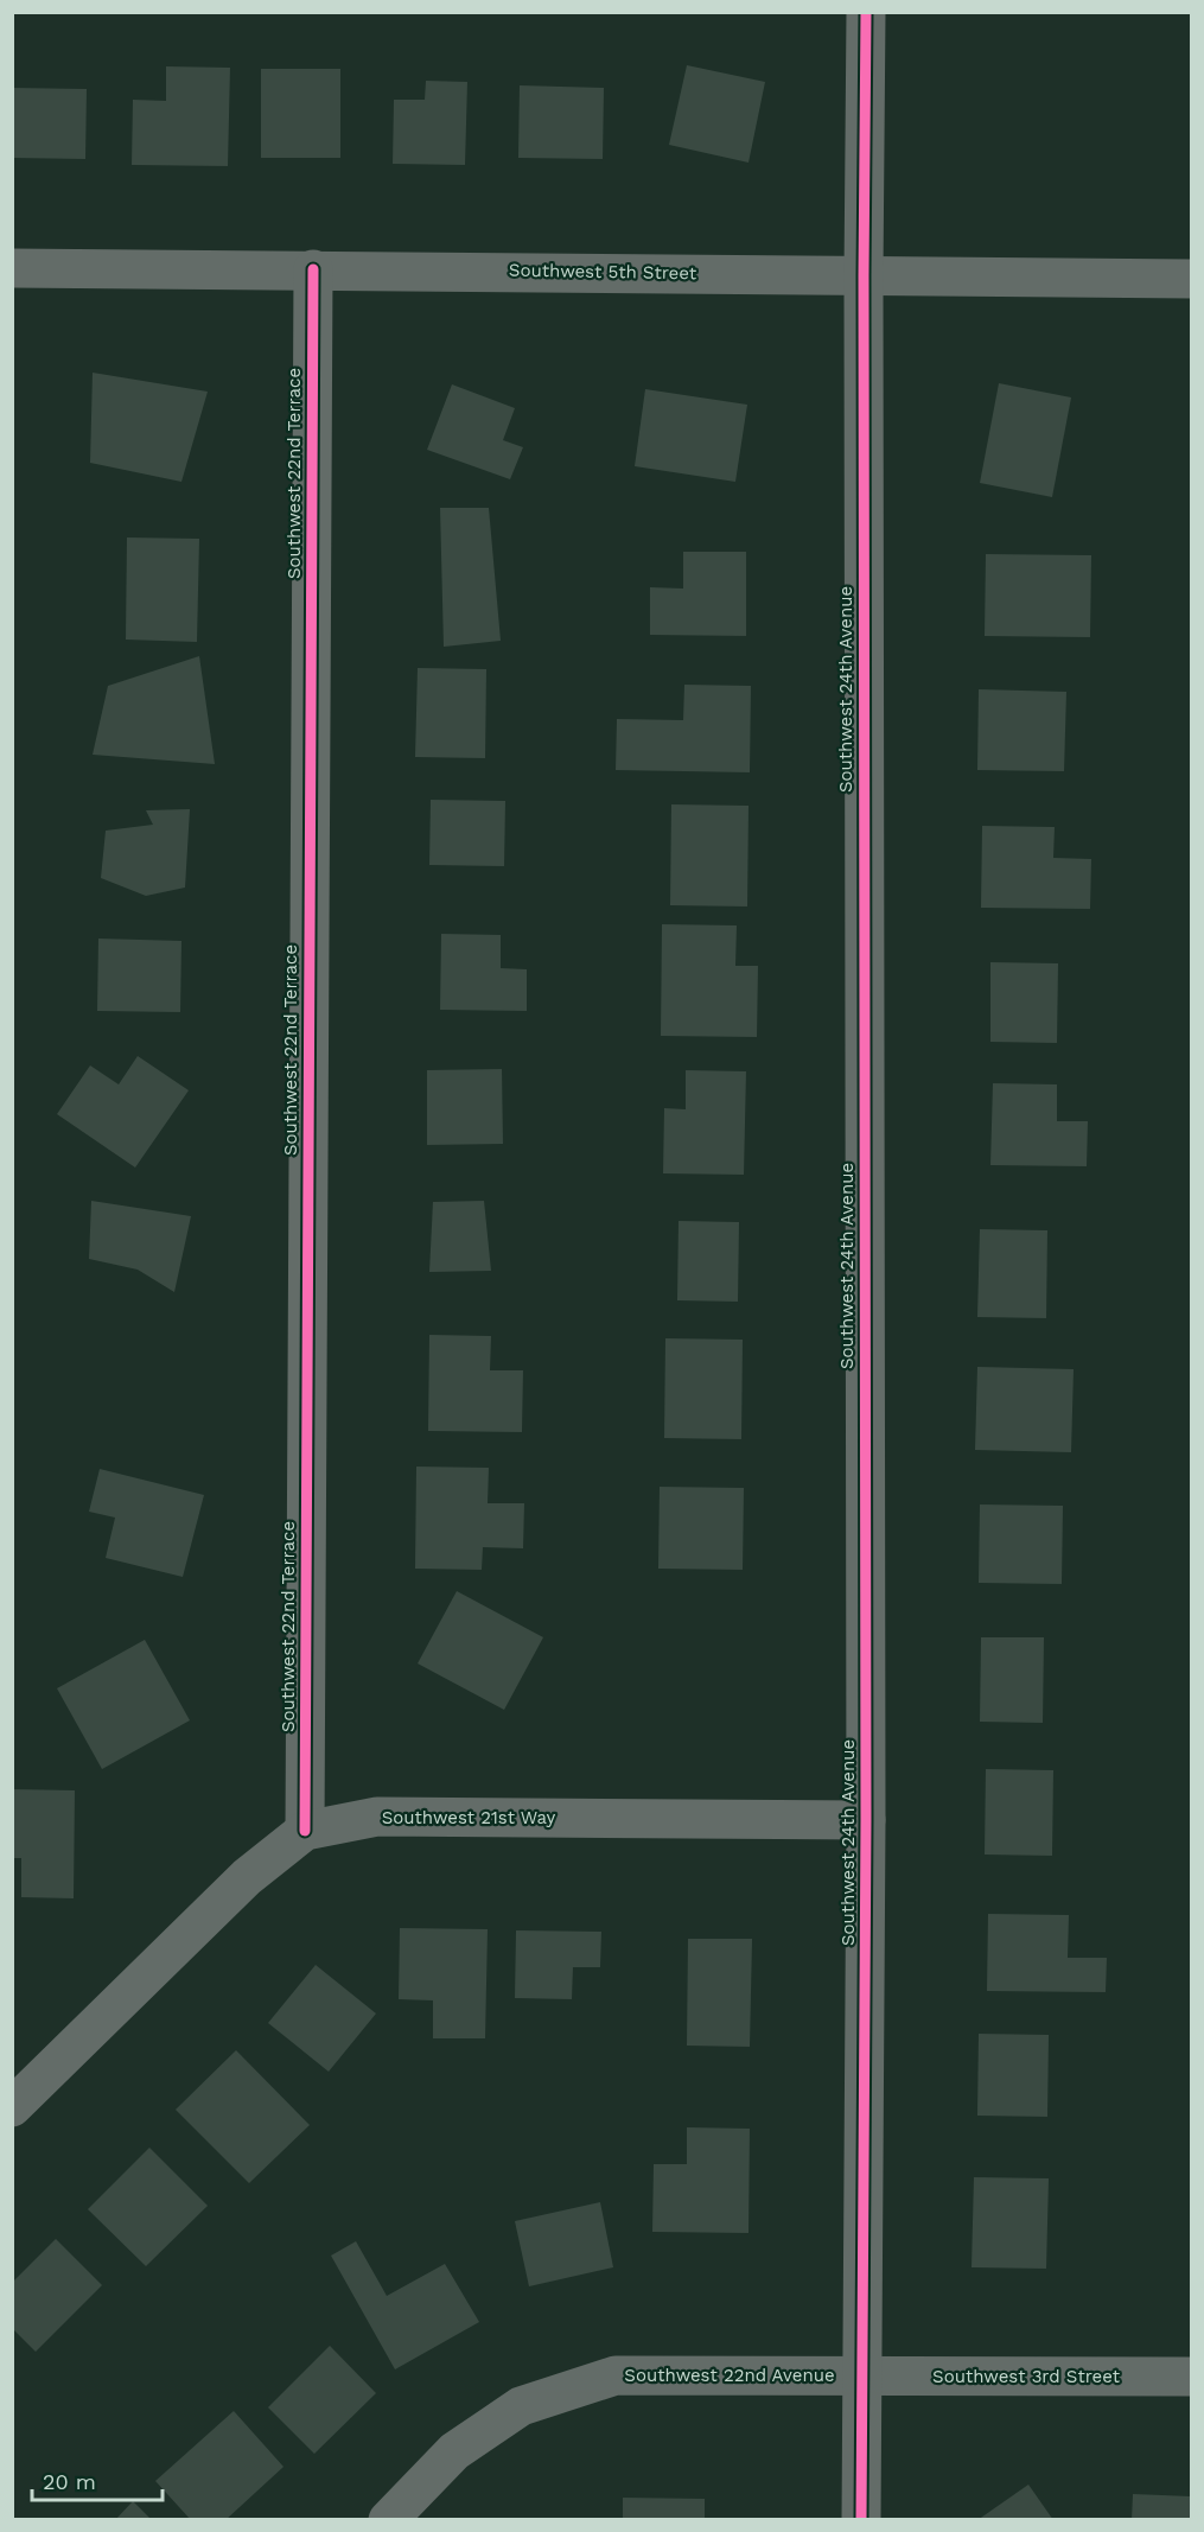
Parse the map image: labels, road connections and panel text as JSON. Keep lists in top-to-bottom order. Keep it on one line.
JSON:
{"streets":{"street":["Southwest 5th Street","Southwest 22nd Terrace","Southwest 24th Avenue","Southwest 21st Way","Southwest 22nd Avenue","Southwest 3rd Street"]},"crossings":[["Southwest 5th Street","Southwest 22nd Terrace"],["Southwest 5th Street","Southwest 24th Avenue"],["Southwest 22nd Terrace","Southwest 21st Way"],["Southwest 24th Avenue","Southwest 21st Way"],["Southwest 24th Avenue","Southwest 22nd Avenue"],["Southwest 24th Avenue","Southwest 3rd Street"],["Southwest 22nd Avenue","Southwest 3rd Street"]],"scale_bar":"20 m"}
